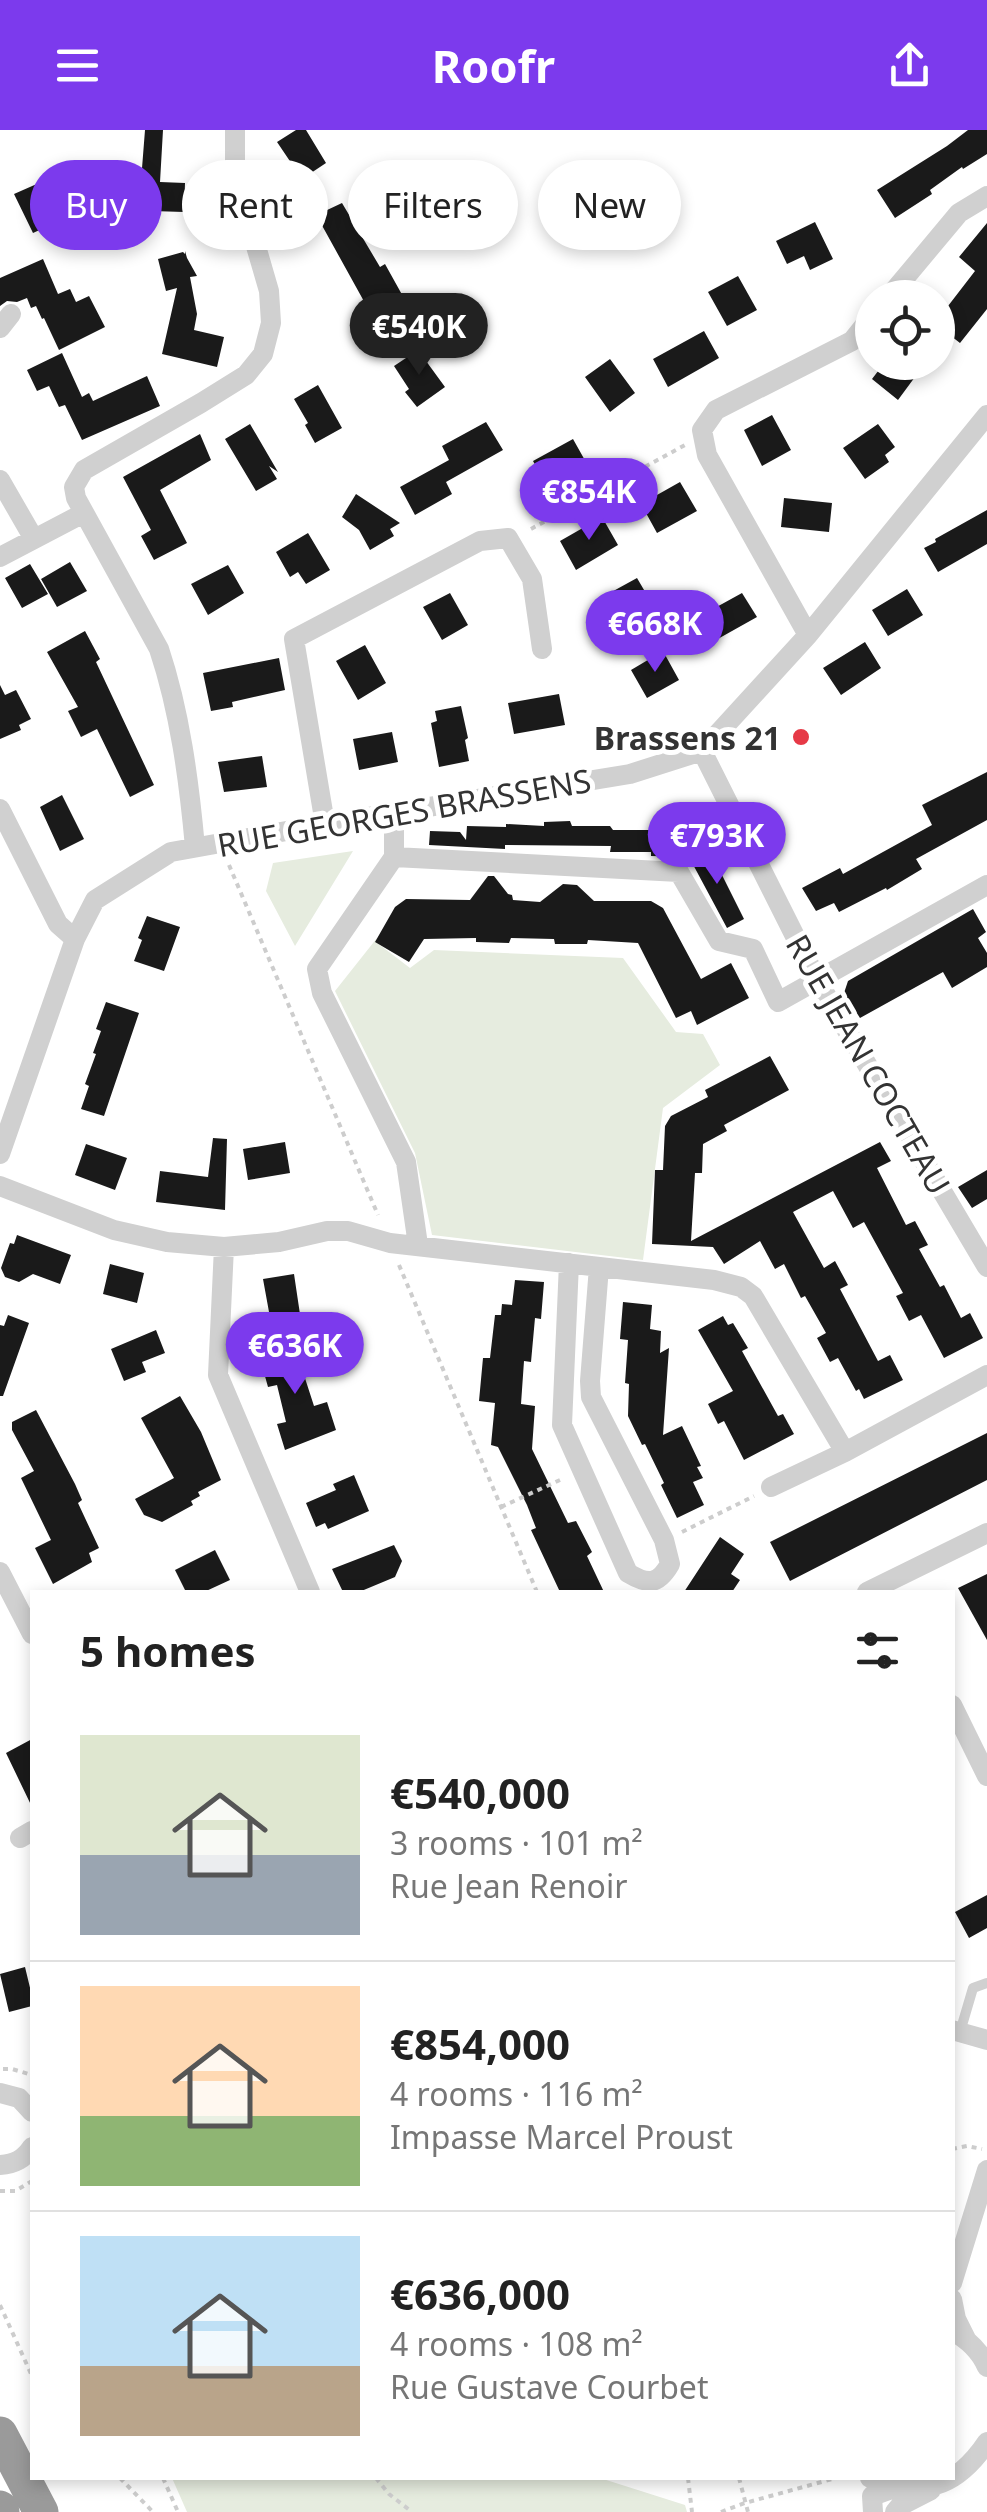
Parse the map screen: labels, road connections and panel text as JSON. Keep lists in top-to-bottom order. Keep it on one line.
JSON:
{"streets":{"street":["RUE GEORGES BRASSENS","RUE JEAN COCTEAU"]},"crossings":[["RUE GEORGES BRASSENS","RUE JEAN COCTEAU"]],"places":["Brassens 21"],"page":{"header":"Roofr","chip":["Buy","Rent","Filters","New"],"price":["€540K","€854K","€668K","€793K","€636K"],"heading":"5 homes","list":[{"name":"€540,000","note":"3 rooms · 101 m² · Rue Jean Renoir"},{"name":"€854,000","note":"4 rooms · 116 m² · Impasse Marcel Proust"},{"name":"€636,000","note":"4 rooms · 108 m² · Rue Gustave Courbet"}]}}
